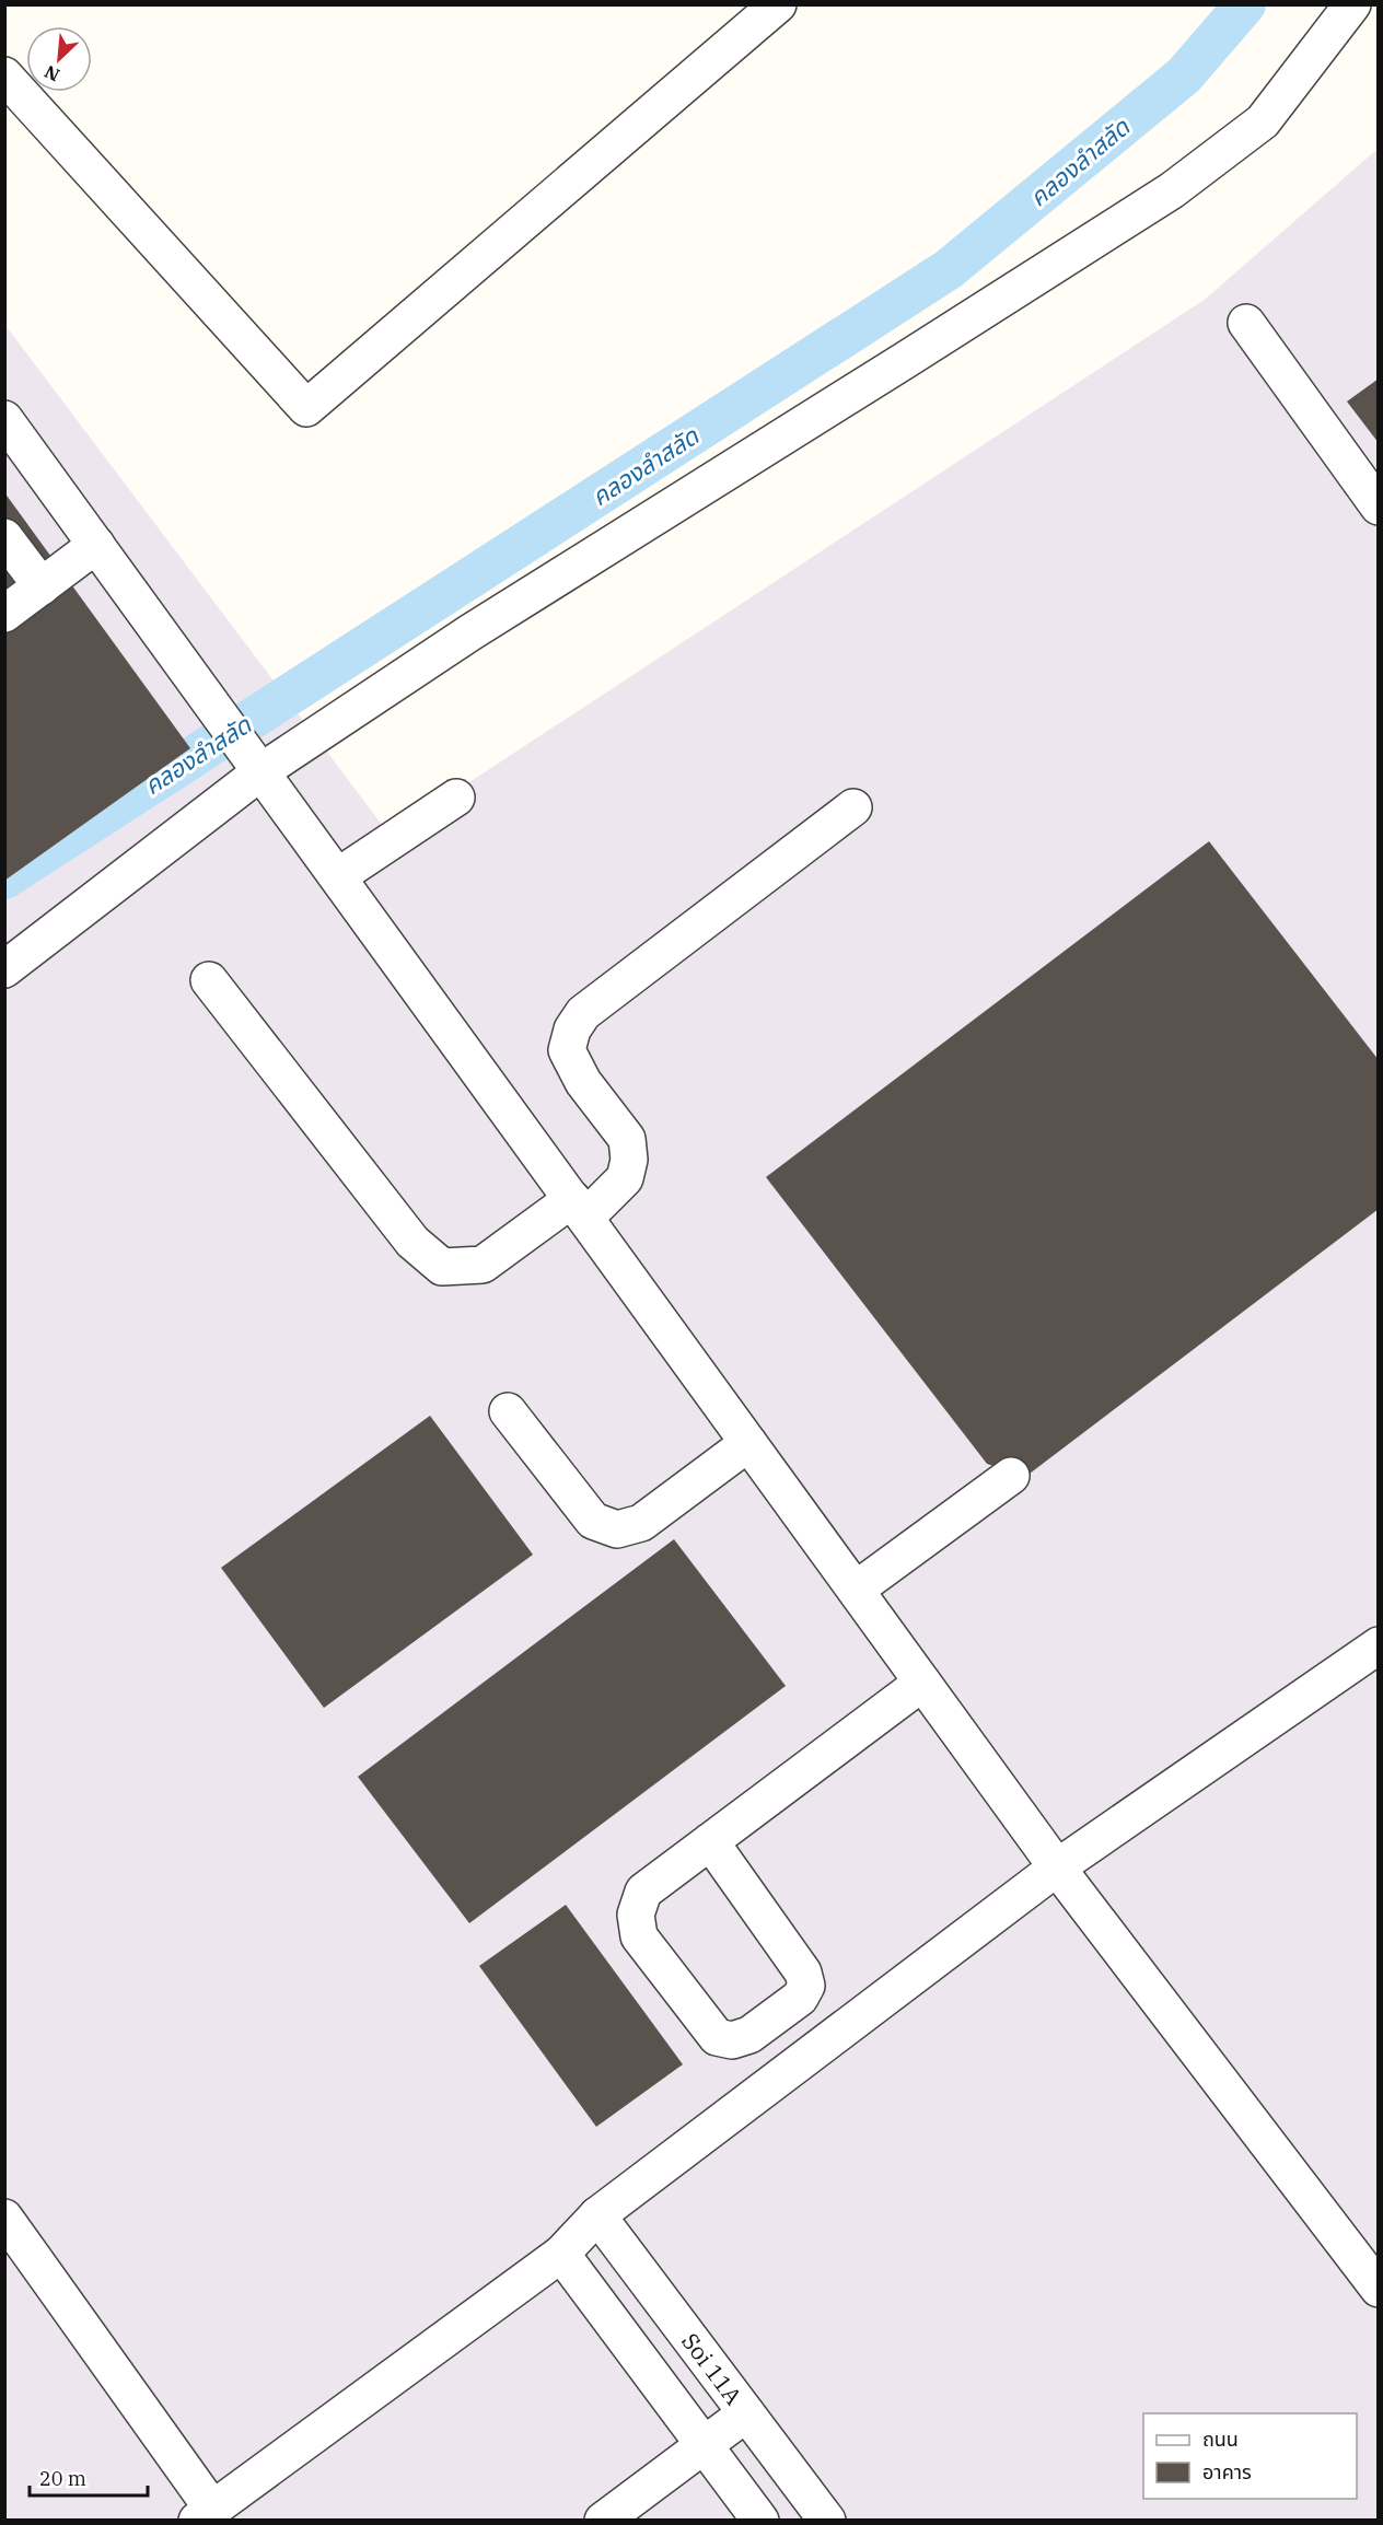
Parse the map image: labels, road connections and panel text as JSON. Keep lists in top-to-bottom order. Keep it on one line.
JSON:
{"streets":{"street":["Soi 11A"]},"water":["คลองลำสลัด"],"legend":["ถนน","อาคาร"],"scale_bar":"20 m","north":"bottom left"}
